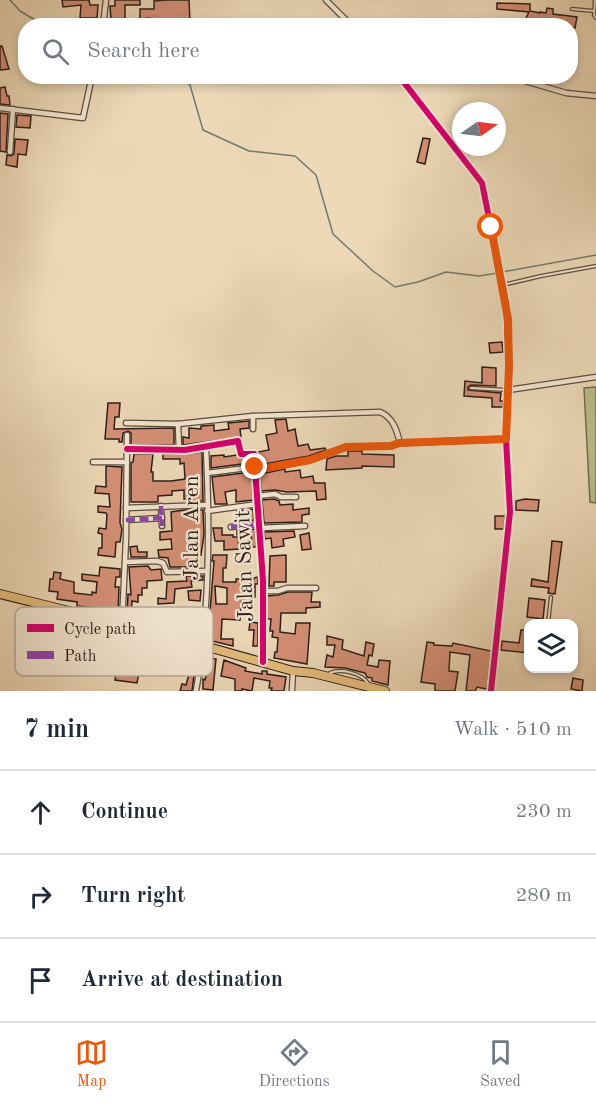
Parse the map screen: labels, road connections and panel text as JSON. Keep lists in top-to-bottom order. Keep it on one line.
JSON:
{"streets":{"street":["Jalan Aren","Jalan Sawit"]},"legend":["Cycle path","Path"],"north":"right","page":{"search":"Search here","heading":["7 min","Walk · 510 m"],"list":[["Continue","230 m"],["Turn right","280 m"],"Arrive at destination"],"nav":["Map","Directions","Saved"]}}
